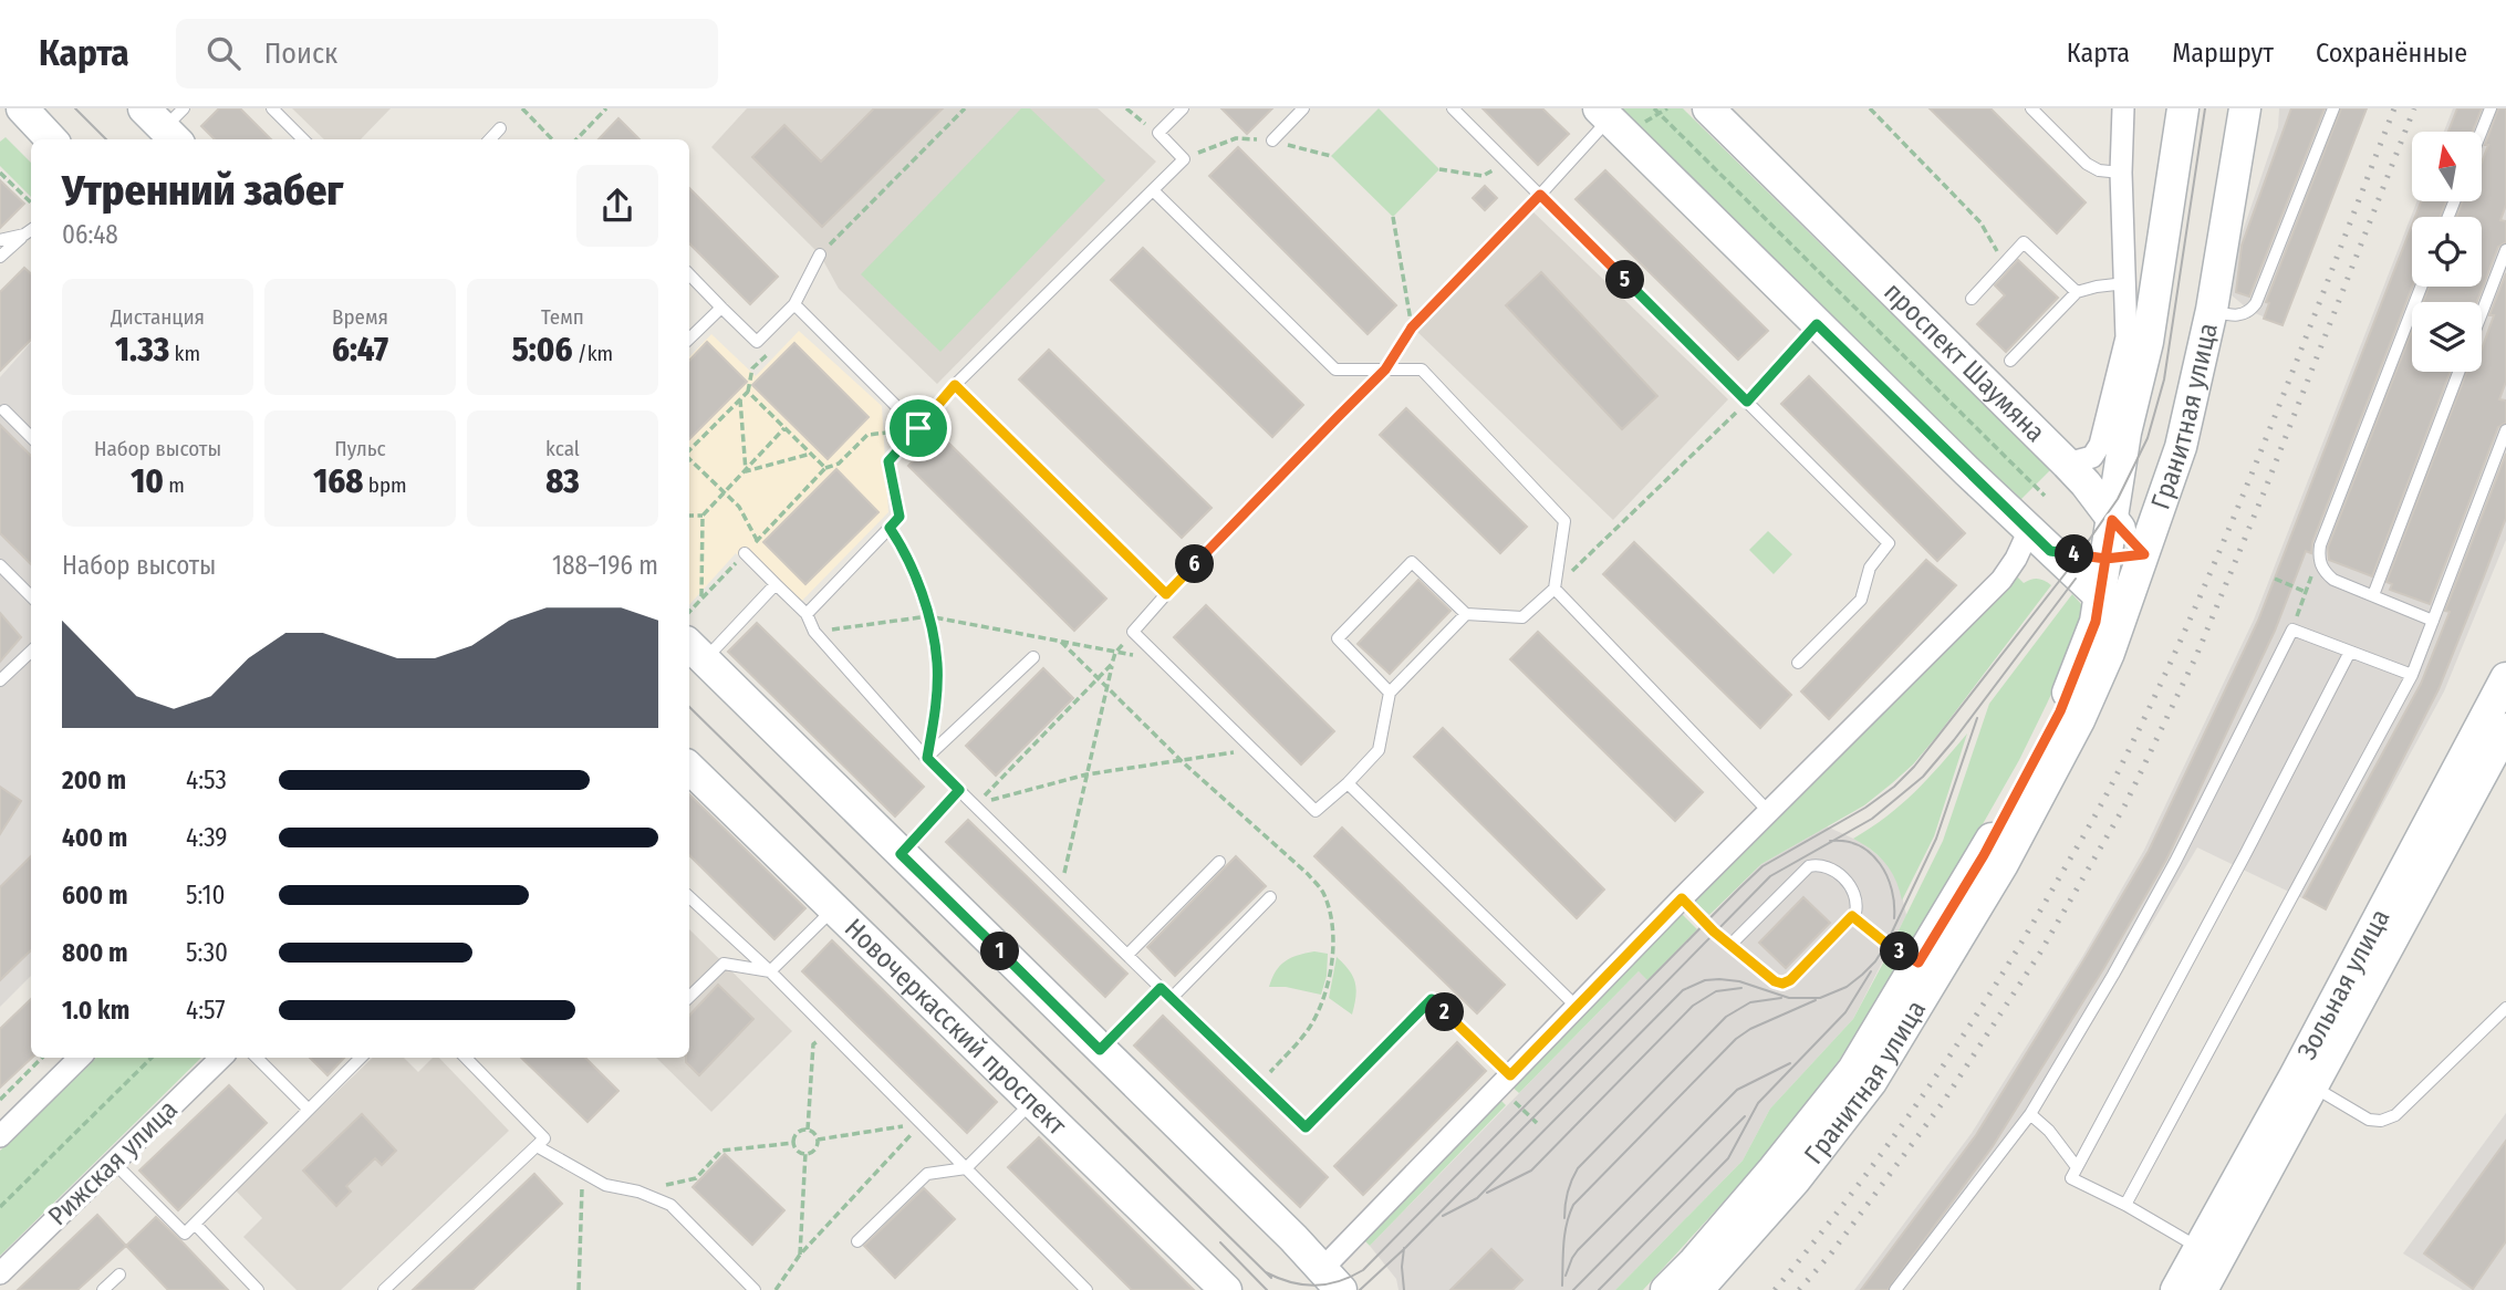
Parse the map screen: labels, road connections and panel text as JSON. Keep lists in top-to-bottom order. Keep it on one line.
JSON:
{"streets":{"street":["проспект Шаумяна","Гранитная улица","Зольная улица","Новочеркасский проспект","Рижская улица"]},"crossings":[["проспект Шаумяна","Гранитная улица"]],"north":"top","page":{"header":"Карта","search":"Поиск","nav":["Карта","Маршрут","Сохранённые"],"heading":["Утренний забег","06:48"],"pins":["5","4","6","1","3","2"],"stats":[["Дистанция","1.33 km"],["Время","6:47"],["Темп","5:06 /km"],["Набор высоты","10 m"],["Пульс","168 bpm"],["kcal","83"]],"chart":["Набор высоты","188–196 m"],"list":[{"name":"200 m","note":"4:53"},{"name":"400 m","note":"4:39"},{"name":"600 m","note":"5:10"},{"name":"800 m","note":"5:30"},{"name":"1.0 km","note":"4:57"}]}}
